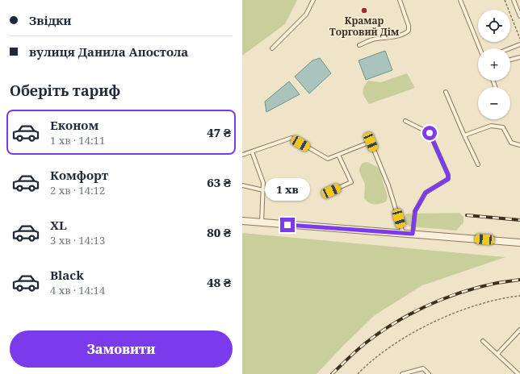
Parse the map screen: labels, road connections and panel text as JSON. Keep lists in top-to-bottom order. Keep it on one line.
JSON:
{"places":["Крамар Торговий Дім"],"page":{"banner":["Звідки","вулиця Данила Апостола"],"map_buttons":["+","−"],"heading":"Оберіть тариф","list":[{"name":"Економ","note":"1 хв · 14:11","value":"47 ₴"},{"name":"Комфорт","note":"2 хв · 14:12","value":"63 ₴"},{"name":"XL","note":"3 хв · 14:13","value":"80 ₴"},{"name":"Black","note":"4 хв · 14:14","value":"48 ₴"}],"bubble":"1 хв","buttons":"Замовити"}}
